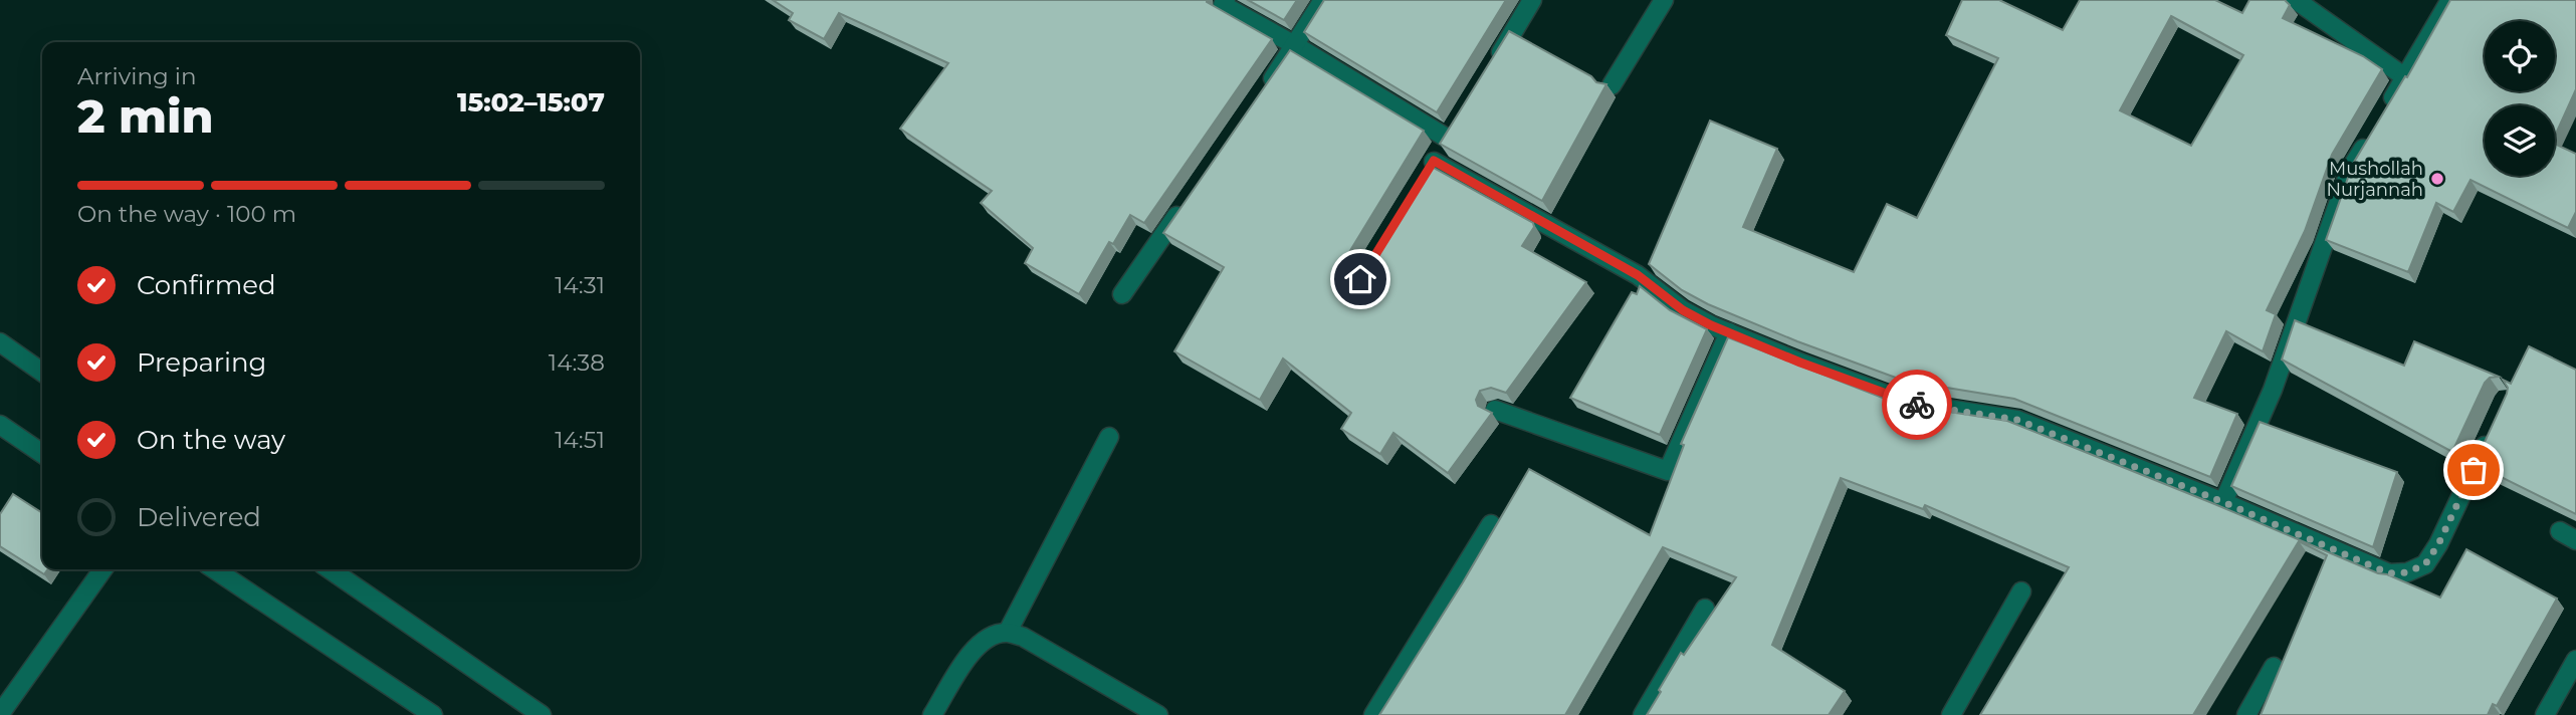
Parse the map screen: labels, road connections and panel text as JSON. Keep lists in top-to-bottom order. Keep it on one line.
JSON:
{"places":["Mushollah Nurjannah"],"page":{"heading":["2 min","Arriving in","15:02–15:07"],"bar":"On the way · 100 m","list":[["Confirmed","14:31"],["Preparing","14:38"],["On the way","14:51"],"Delivered"]}}
